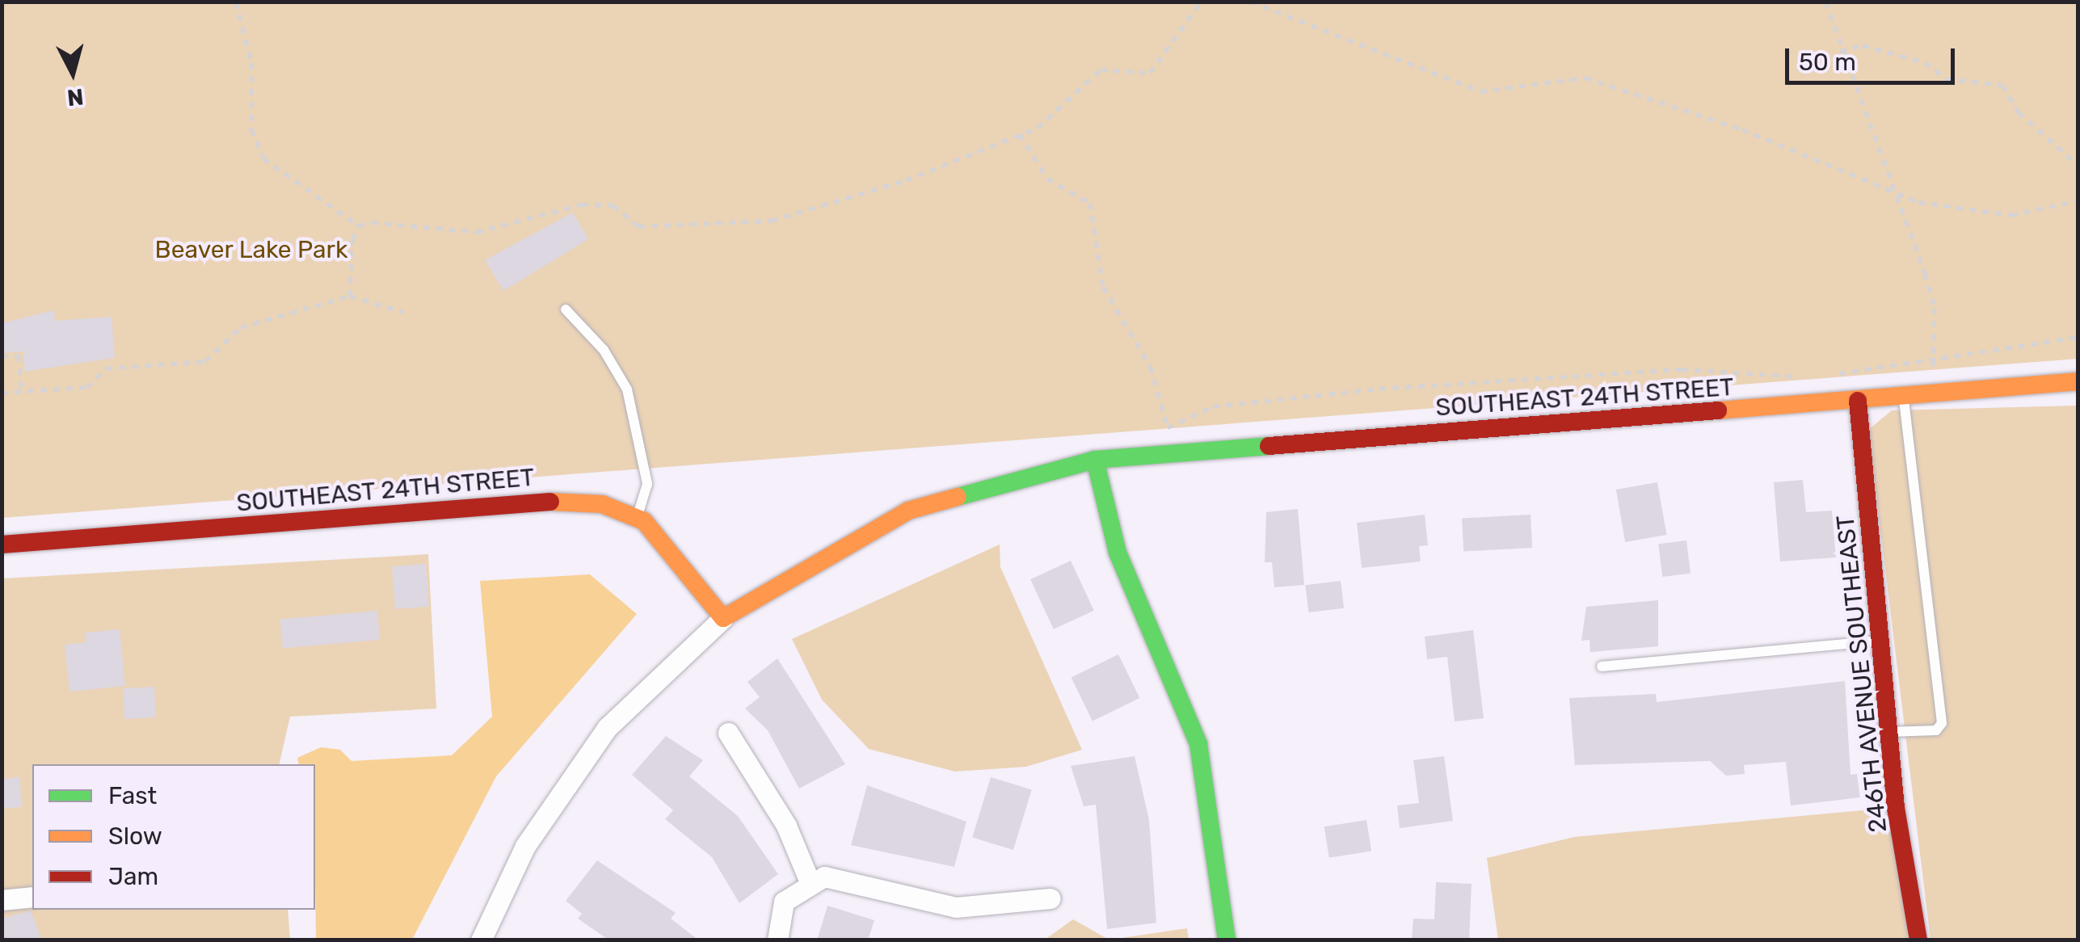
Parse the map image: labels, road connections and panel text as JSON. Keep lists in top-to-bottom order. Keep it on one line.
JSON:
{"streets":{"street":["SOUTHEAST 24TH STREET","246TH AVENUE SOUTHEAST"]},"crossings":[["SOUTHEAST 24TH STREET","246TH AVENUE SOUTHEAST"]],"parks":["Beaver Lake Park"],"legend":["Fast","Slow","Jam"],"scale_bar":"50 m","north":"bottom"}
